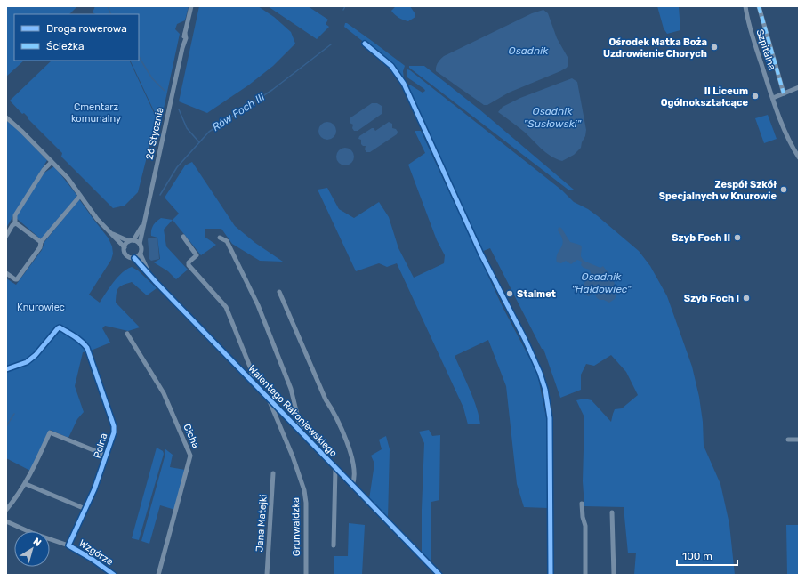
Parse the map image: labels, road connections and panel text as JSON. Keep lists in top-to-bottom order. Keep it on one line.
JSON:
{"streets":{"street":["Szpitalna","26 Stycznia","Walentego Rakoniewskiego","Cicha","Polna","Jana Matejki","Grunwaldzka","Wzgórze"]},"crossings":[["26 Stycznia","Walentego Rakoniewskiego"],["Walentego Rakoniewskiego","Grunwaldzka"],["Polna","Wzgórze"]],"water":["Osadnik","Osadnik \"Susłowski\"","Rów Foch III","Osadnik \"Hałdowiec\""],"parks":["Cmentarz komunalny","Knurowiec"],"places":["Ośrodek Matka Boża Uzdrowienie Chorych","II Liceum Ogólnokształcące","Zespół Szkół Specjalnych w Knurowie","Szyb Foch II","Stalmet","Szyb Foch I"],"legend":["Droga rowerowa","Ścieżka"],"scale_bar":"100 m","north":"top right"}
